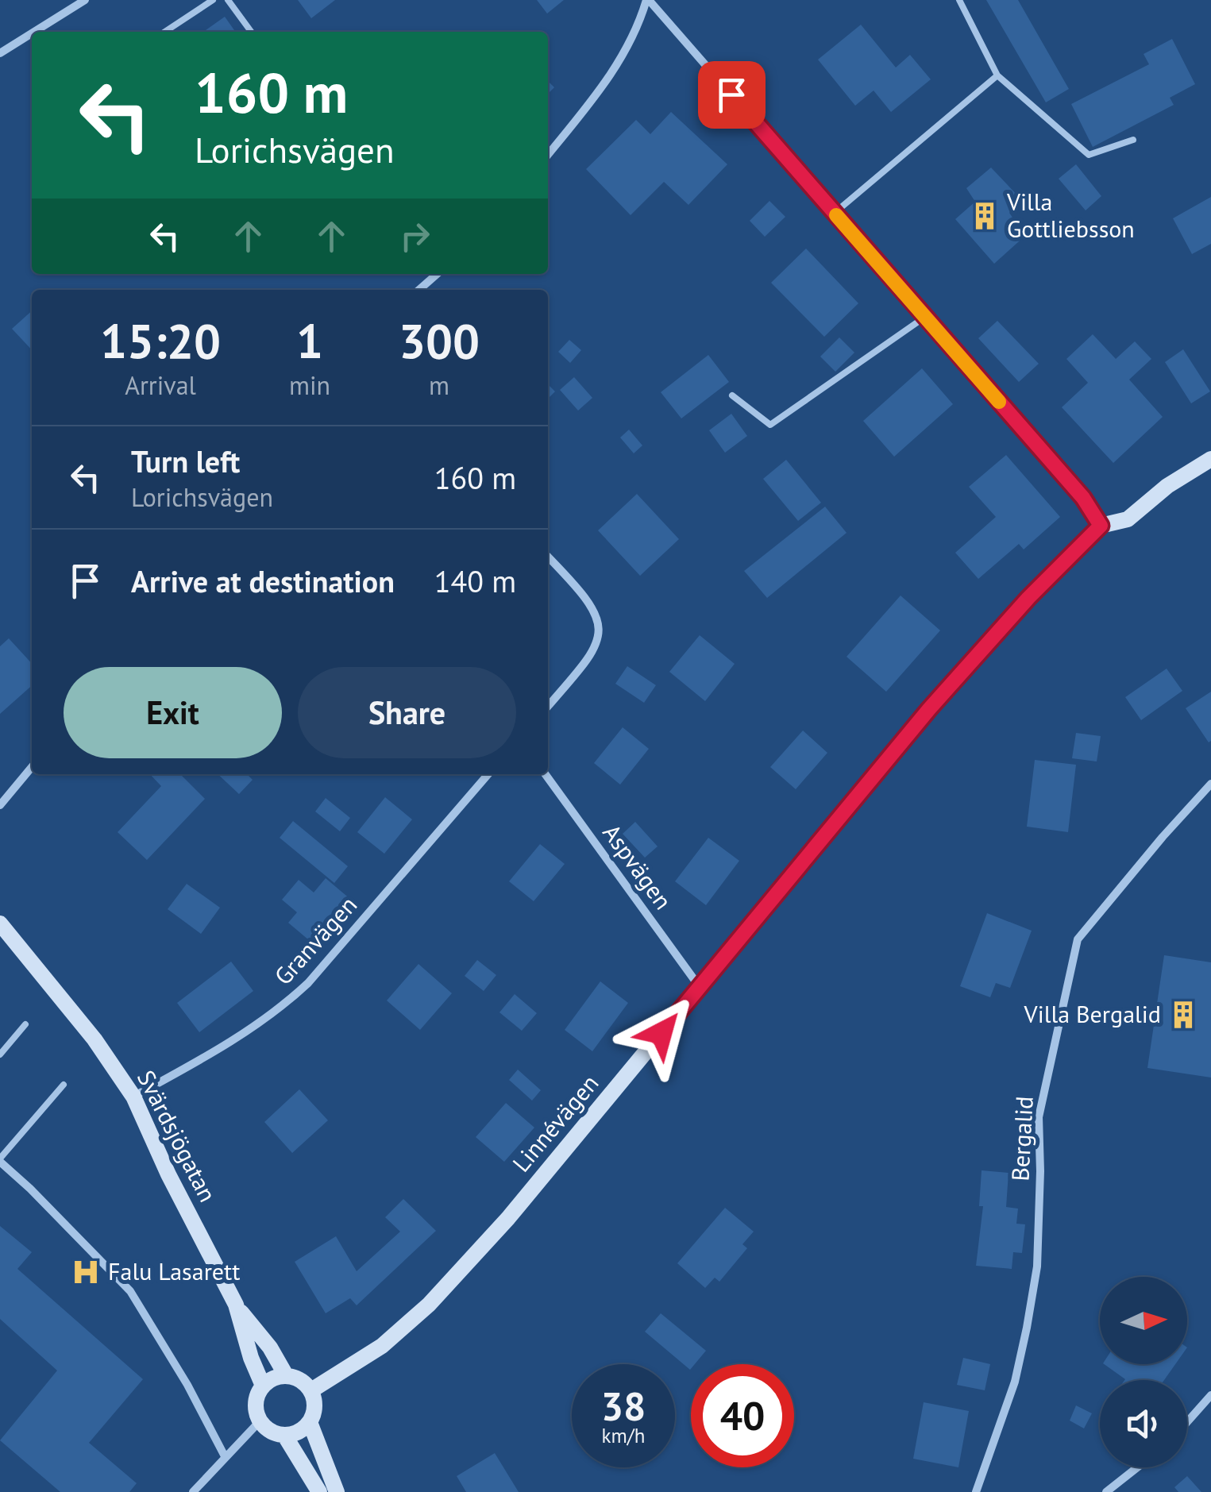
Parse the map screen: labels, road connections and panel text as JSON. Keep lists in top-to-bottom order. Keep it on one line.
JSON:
{"streets":{"street":["Aspvägen","Granvägen","Linnévägen","Svärdsjögatan","Bergalid"]},"crossings":[["Aspvägen","Linnévägen"],["Granvägen","Svärdsjögatan"],["Linnévägen","Svärdsjögatan"]],"places":{"building":["Villa Gottliebsson","Villa Bergalid"],"hospital":["Falu Lasarett"]},"north":"right","page":{"turn":["160 m","Lorichsvägen"],"eta":["15:20","Arrival","1","min","300","m"],"list":[{"name":"Turn left","note":"Lorichsvägen","value":"160 m"},{"name":"Arrive at destination","value":"140 m"}],"buttons":["Exit","Share"],"speed":"38 km/h","limit":"40"}}
